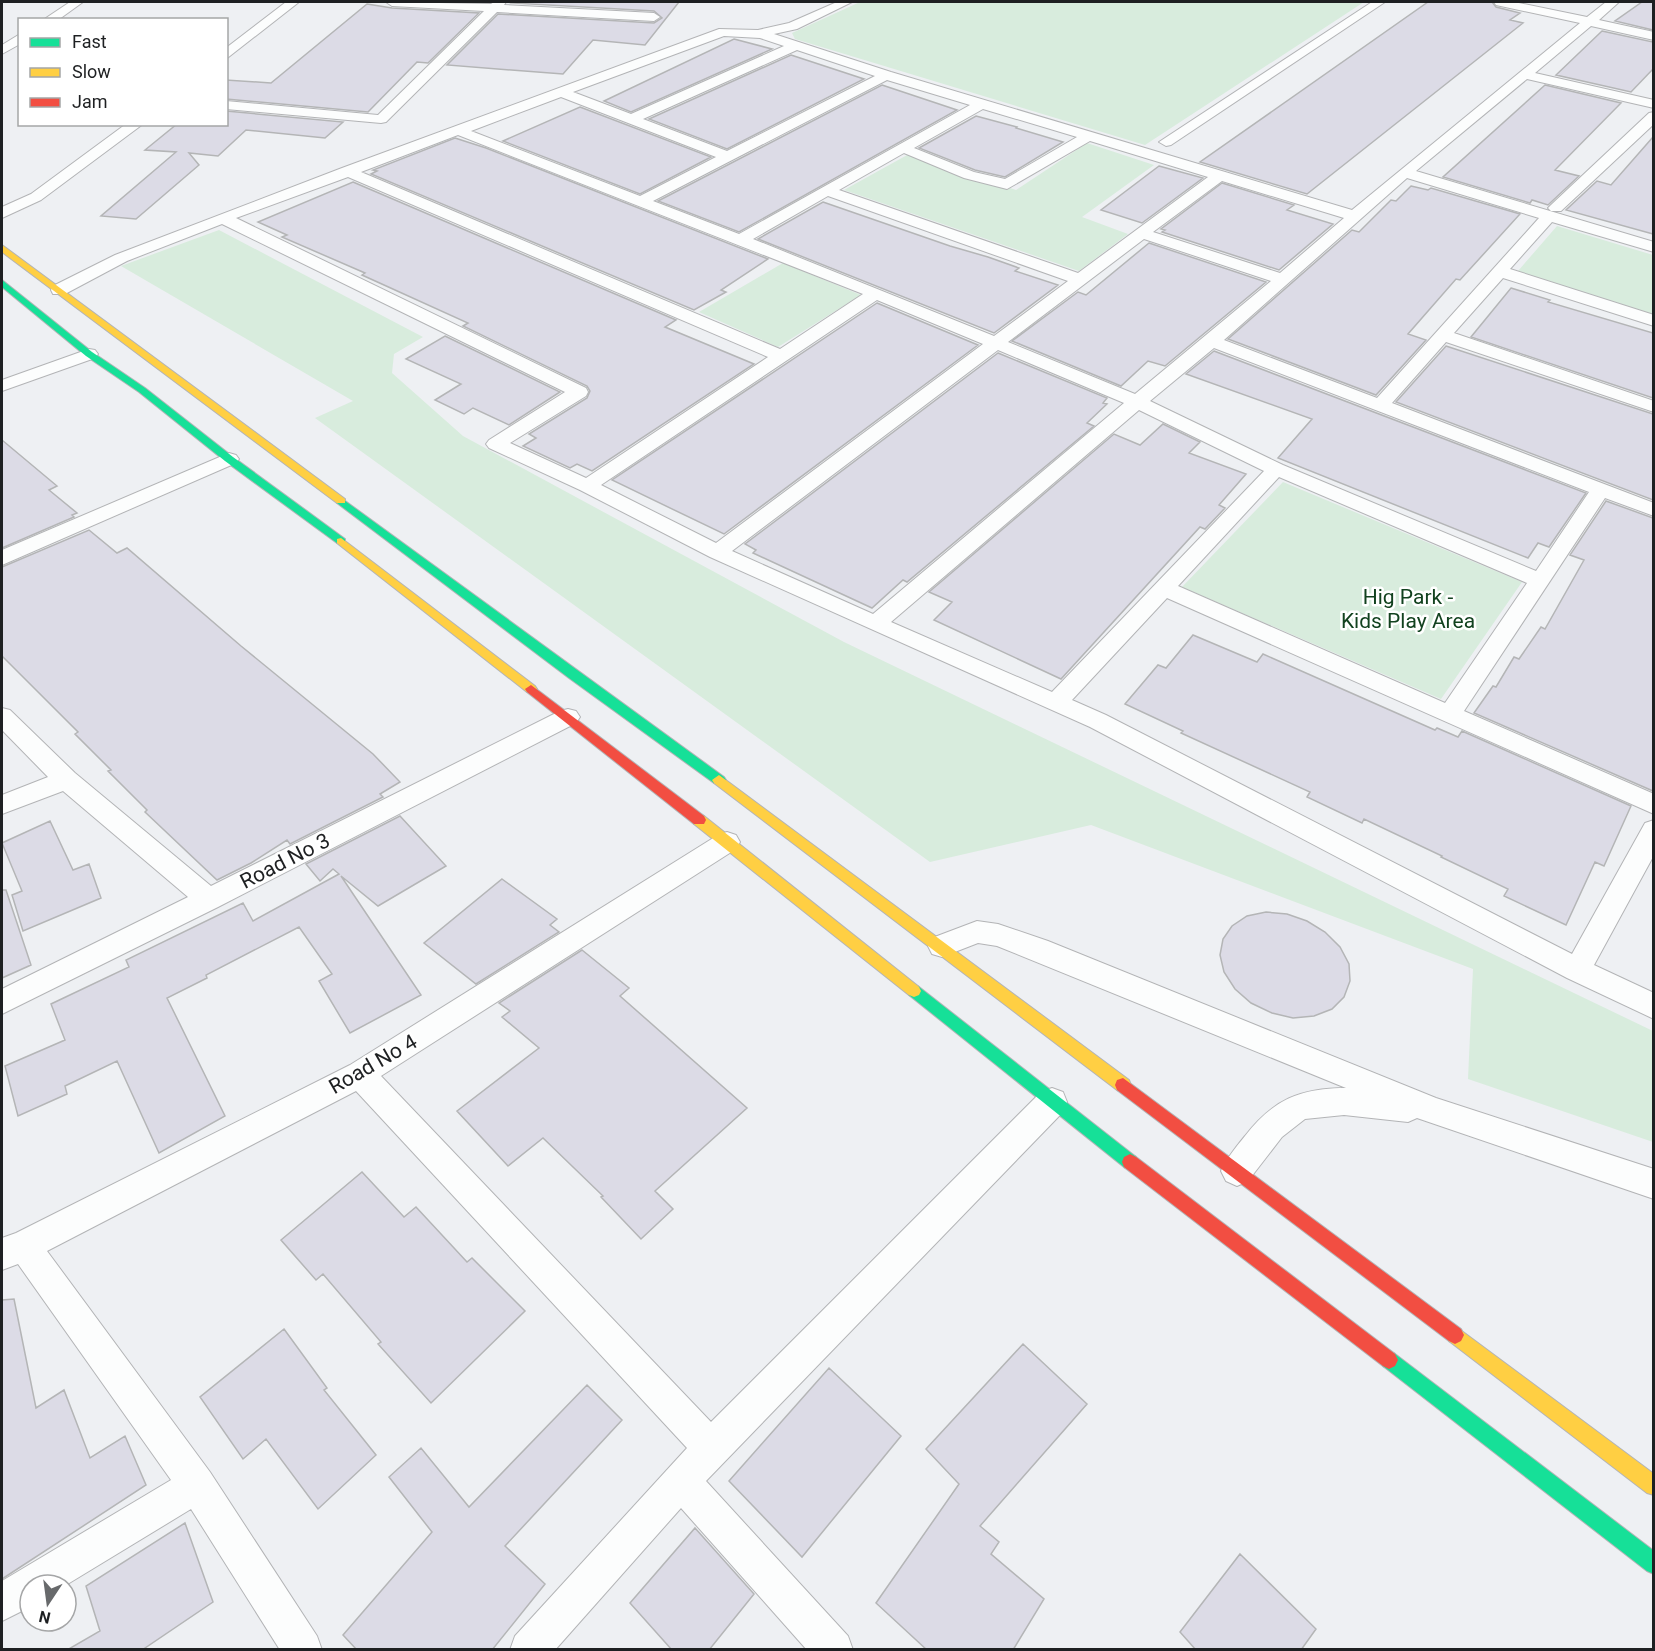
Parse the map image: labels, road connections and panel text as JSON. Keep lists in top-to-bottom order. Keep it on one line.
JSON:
{"streets":{"street":["Road No 3","Road No 4"]},"parks":["Hig Park - Kids Play Area"],"legend":["Fast","Slow","Jam"],"north":"bottom"}
